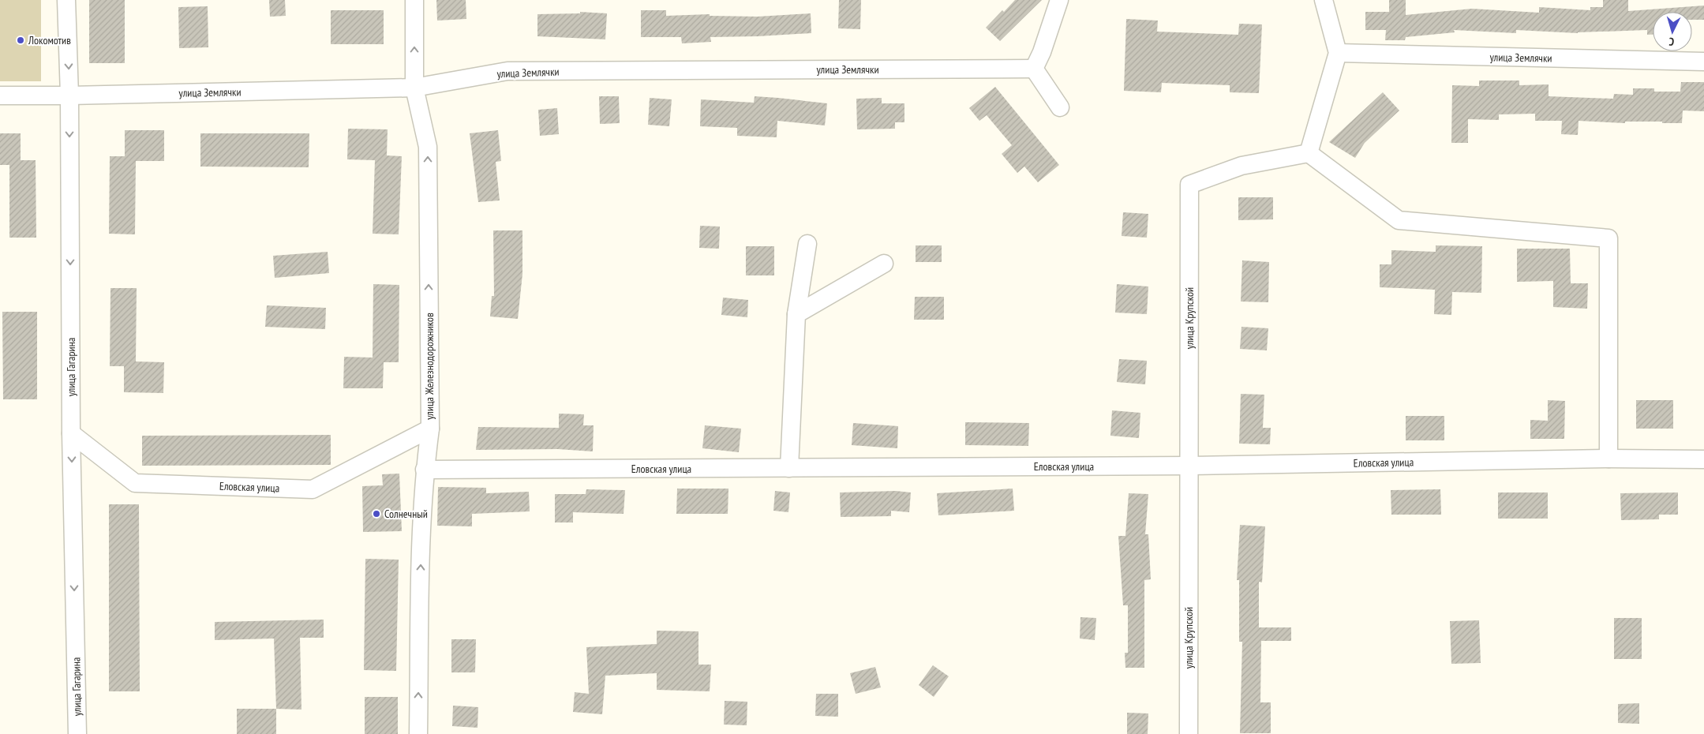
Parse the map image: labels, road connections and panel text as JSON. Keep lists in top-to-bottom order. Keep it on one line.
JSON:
{"streets":{"street":["улица Землячки","улица Крупской","улица Железнодорожников","улица Гагарина","Еловская улица"]},"crossings":[["улица Землячки","улица Железнодорожников"],["улица Землячки","улица Гагарина"],["улица Крупской","Еловская улица"],["улица Железнодорожников","Еловская улица"],["улица Гагарина","Еловская улица"]],"one_way":["улица Железнодорожников","улица Гагарина"],"places":["Локомотив","Солнечный"],"north":"bottom"}
